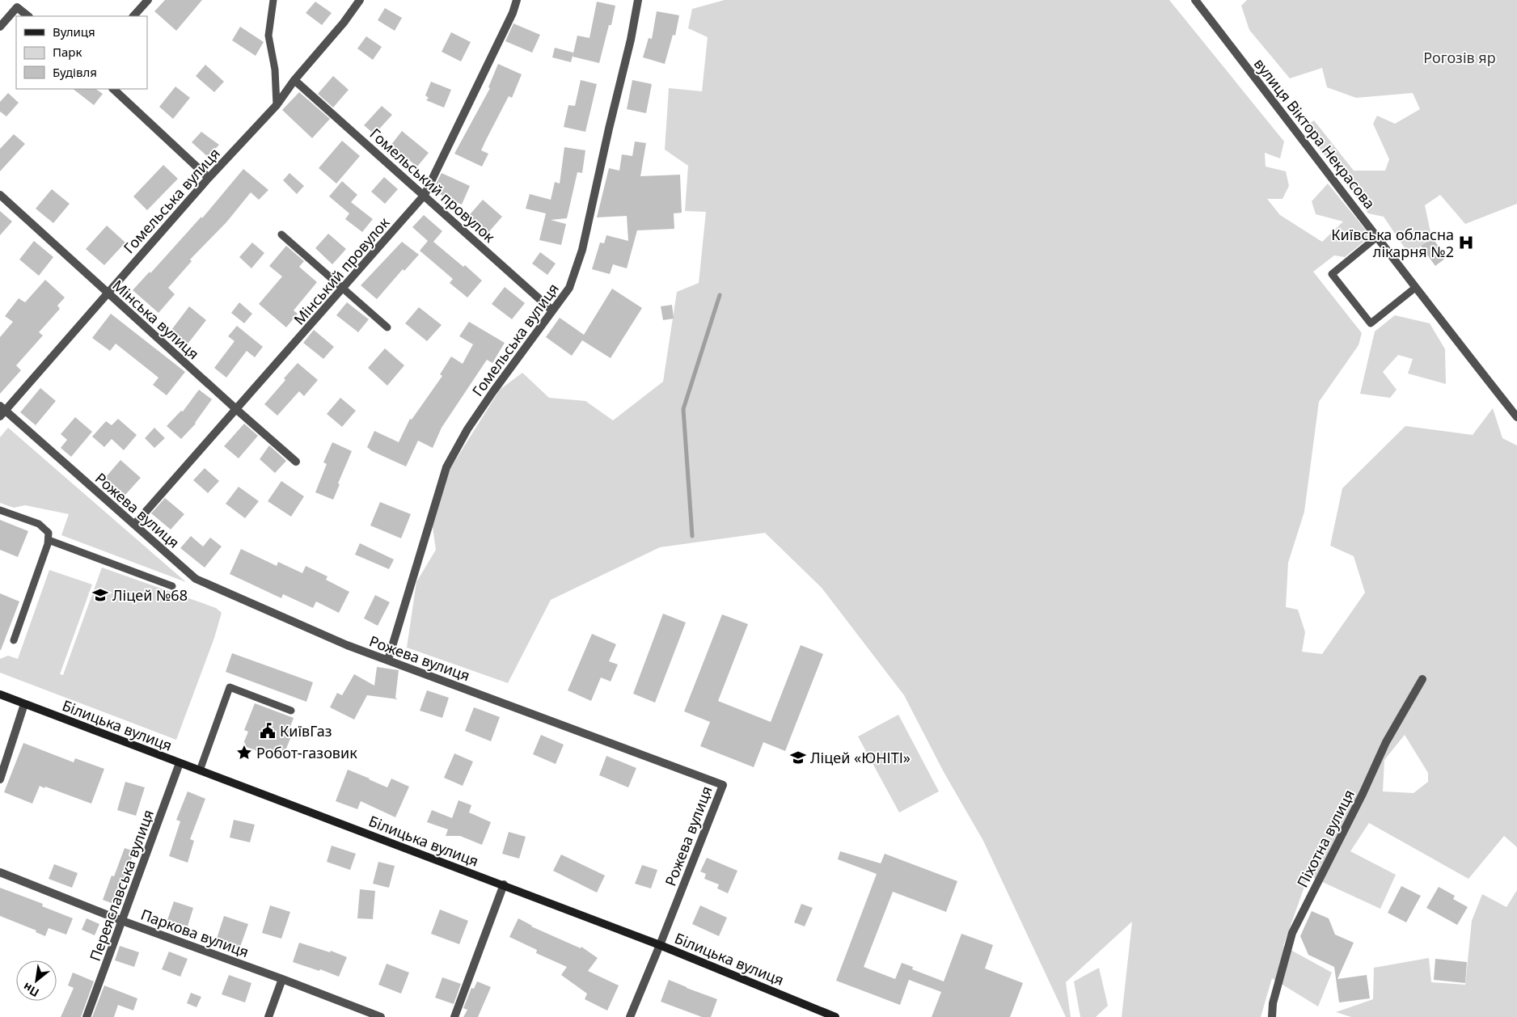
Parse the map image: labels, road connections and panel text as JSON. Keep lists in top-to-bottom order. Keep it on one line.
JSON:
{"streets":{"main road":["Білицька вулиця"],"street":["вулиця Віктора Некрасова","Гомельський провулок","Гомельська вулиця","Мінський провулок","Мінська вулиця","Рожева вулиця","Піхотна вулиця","Переяславська вулиця","Паркова вулиця"]},"crossings":[["Гомельський провулок","Гомельська вулиця"],["Гомельський провулок","Мінський провулок"],["Гомельська вулиця","Мінська вулиця"],["Гомельська вулиця","Рожева вулиця"],["Мінський провулок","Мінська вулиця"],["Мінський провулок","Рожева вулиця"],["Рожева вулиця","Білицька вулиця"],["Білицька вулиця","Переяславська вулиця"],["Переяславська вулиця","Паркова вулиця"]],"parks":["Рогозів яр"],"places":{"hospital":["Київська обласна лікарня №2"],"school or university":["Ліцей №68","Ліцей «ЮНІТІ»"],"public building":["КиївГаз"],"place":["Робот-газовик"]},"legend":["Вулиця","Парк","Будівля"],"north":"bottom left"}
